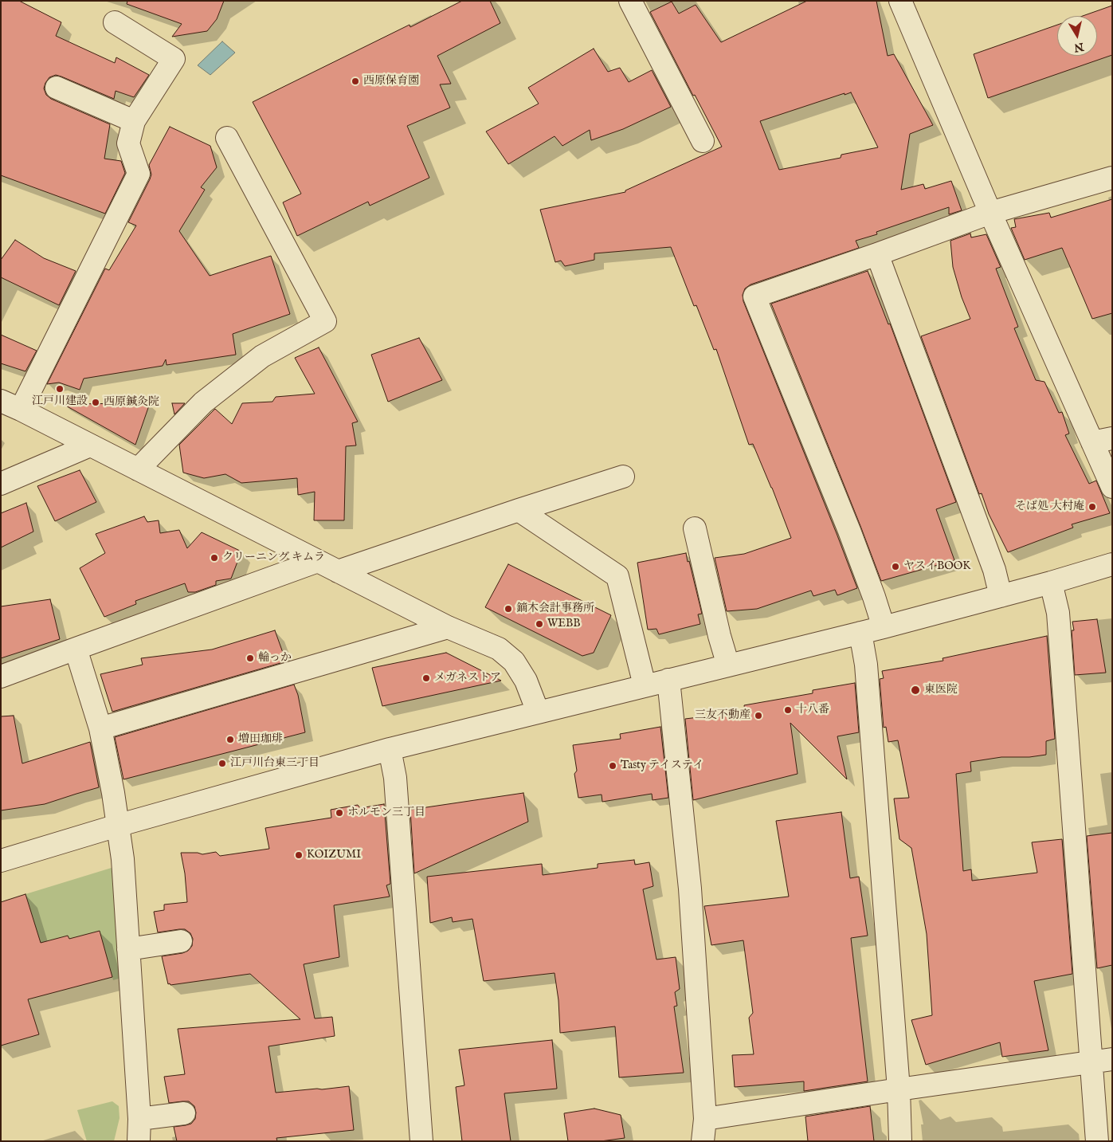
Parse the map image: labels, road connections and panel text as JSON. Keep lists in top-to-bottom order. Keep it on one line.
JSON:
{"places":["西原保育園","江戸川建設","西原鍼灸院","そば処 大村庵","クリーニング キムラ","ヤスイBOOK","鏑木会計事務所","WEBB","輪っか","メガネストア","東医院","十八番","三友不動産","増田珈琲","江戸川台東三丁目","Tasty テイステイ","ホルモン三丁目","KOIZUMI"],"north":"bottom"}
